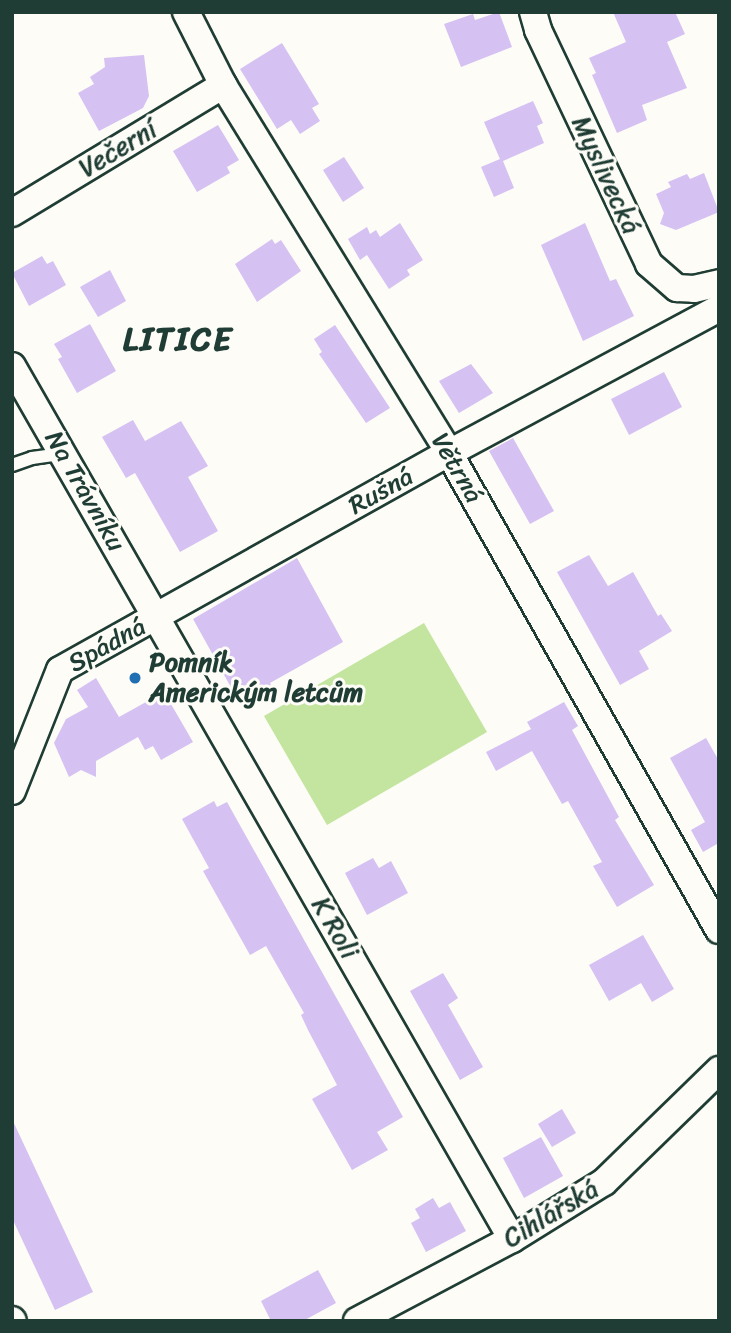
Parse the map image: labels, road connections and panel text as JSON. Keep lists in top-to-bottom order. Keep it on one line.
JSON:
{"streets":{"street":["Večerní","Myslivecká","Větrná","Na Trávníku","Rušná","Spádná","K Roli","Cihlářská"]},"crossings":[["Večerní","Větrná"],["Větrná","Rušná"],["Na Trávníku","Rušná"],["Na Trávníku","Spádná"],["Na Trávníku","K Roli"],["Rušná","Spádná"],["Rušná","K Roli"],["Spádná","K Roli"],["K Roli","Cihlářská"]],"districts":["LITICE"],"places":["Pomník Americkým letcům"]}
